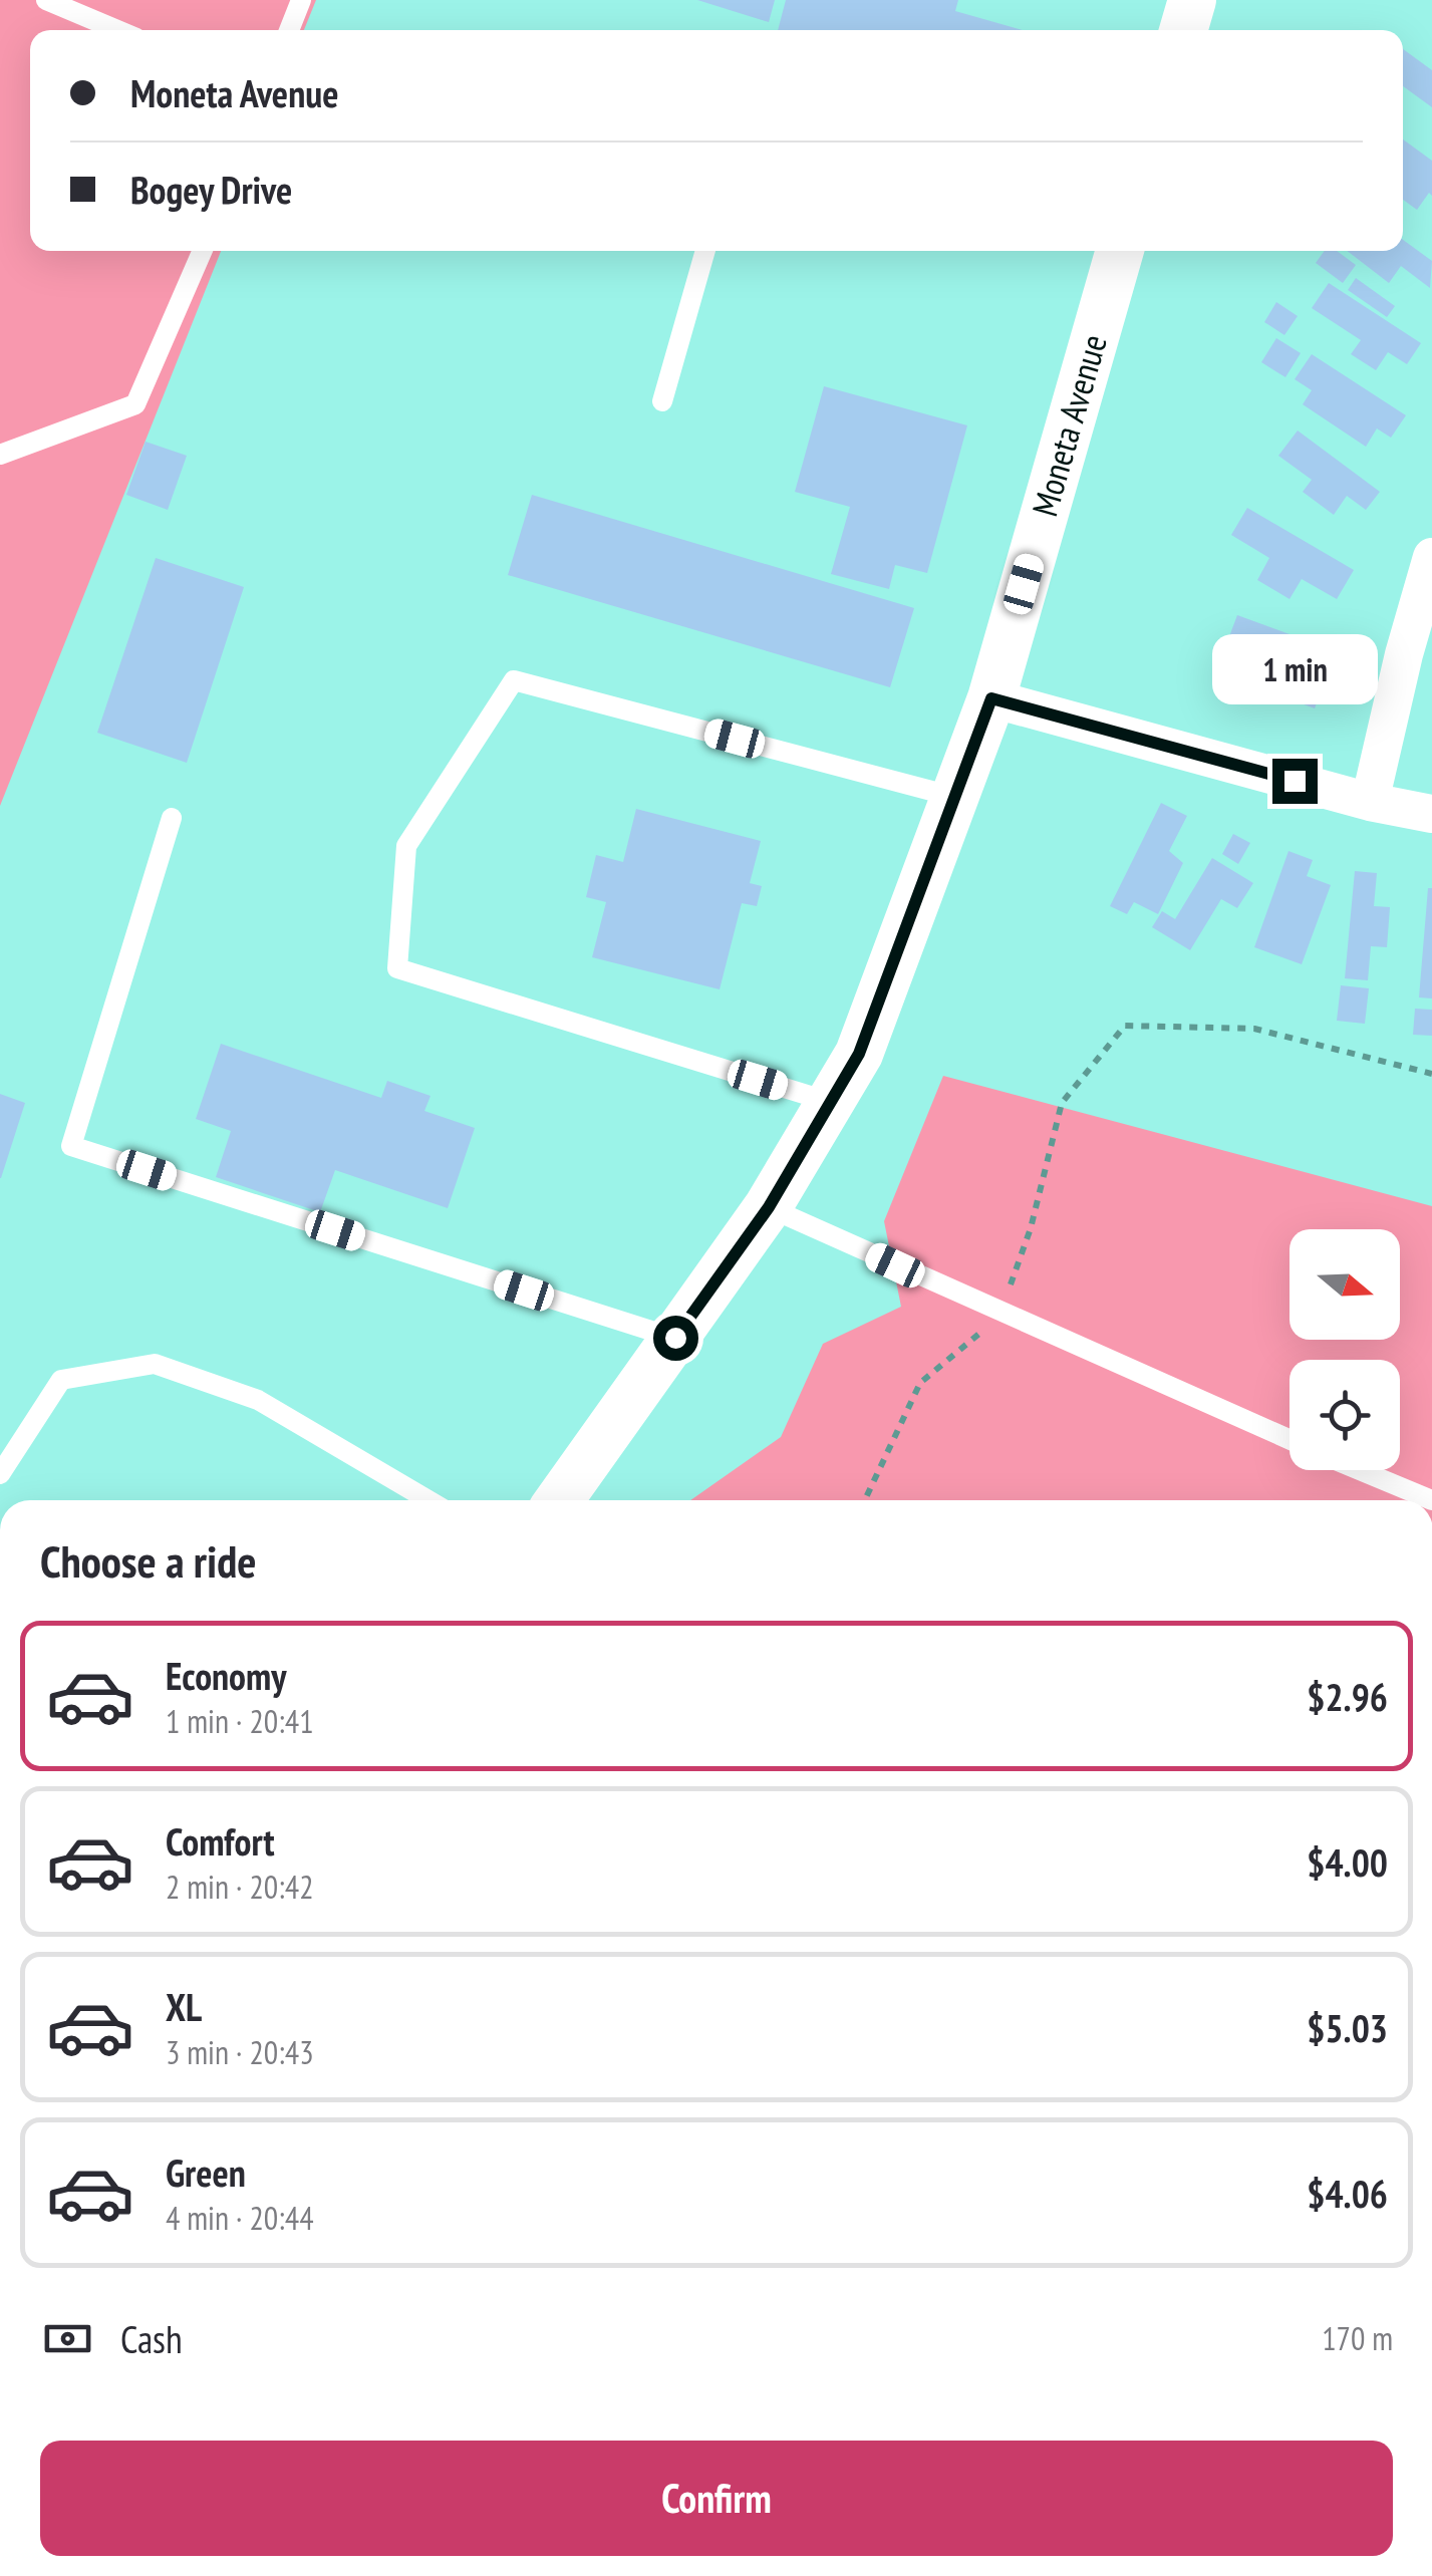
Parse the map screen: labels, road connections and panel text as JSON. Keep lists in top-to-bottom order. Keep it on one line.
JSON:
{"streets":{"street":["Moneta Avenue"]},"north":"right","page":{"banner":["Moneta Avenue","Bogey Drive"],"bubble":"1 min","heading":"Choose a ride","list":[{"name":"Economy","note":"1 min · 20:41","value":"$2.96"},{"name":"Comfort","note":"2 min · 20:42","value":"$4.00"},{"name":"XL","note":"3 min · 20:43","value":"$5.03"},{"name":"Green","note":"4 min · 20:44","value":"$4.06"}],"pay":["Cash","170 m"],"buttons":"Confirm"}}
